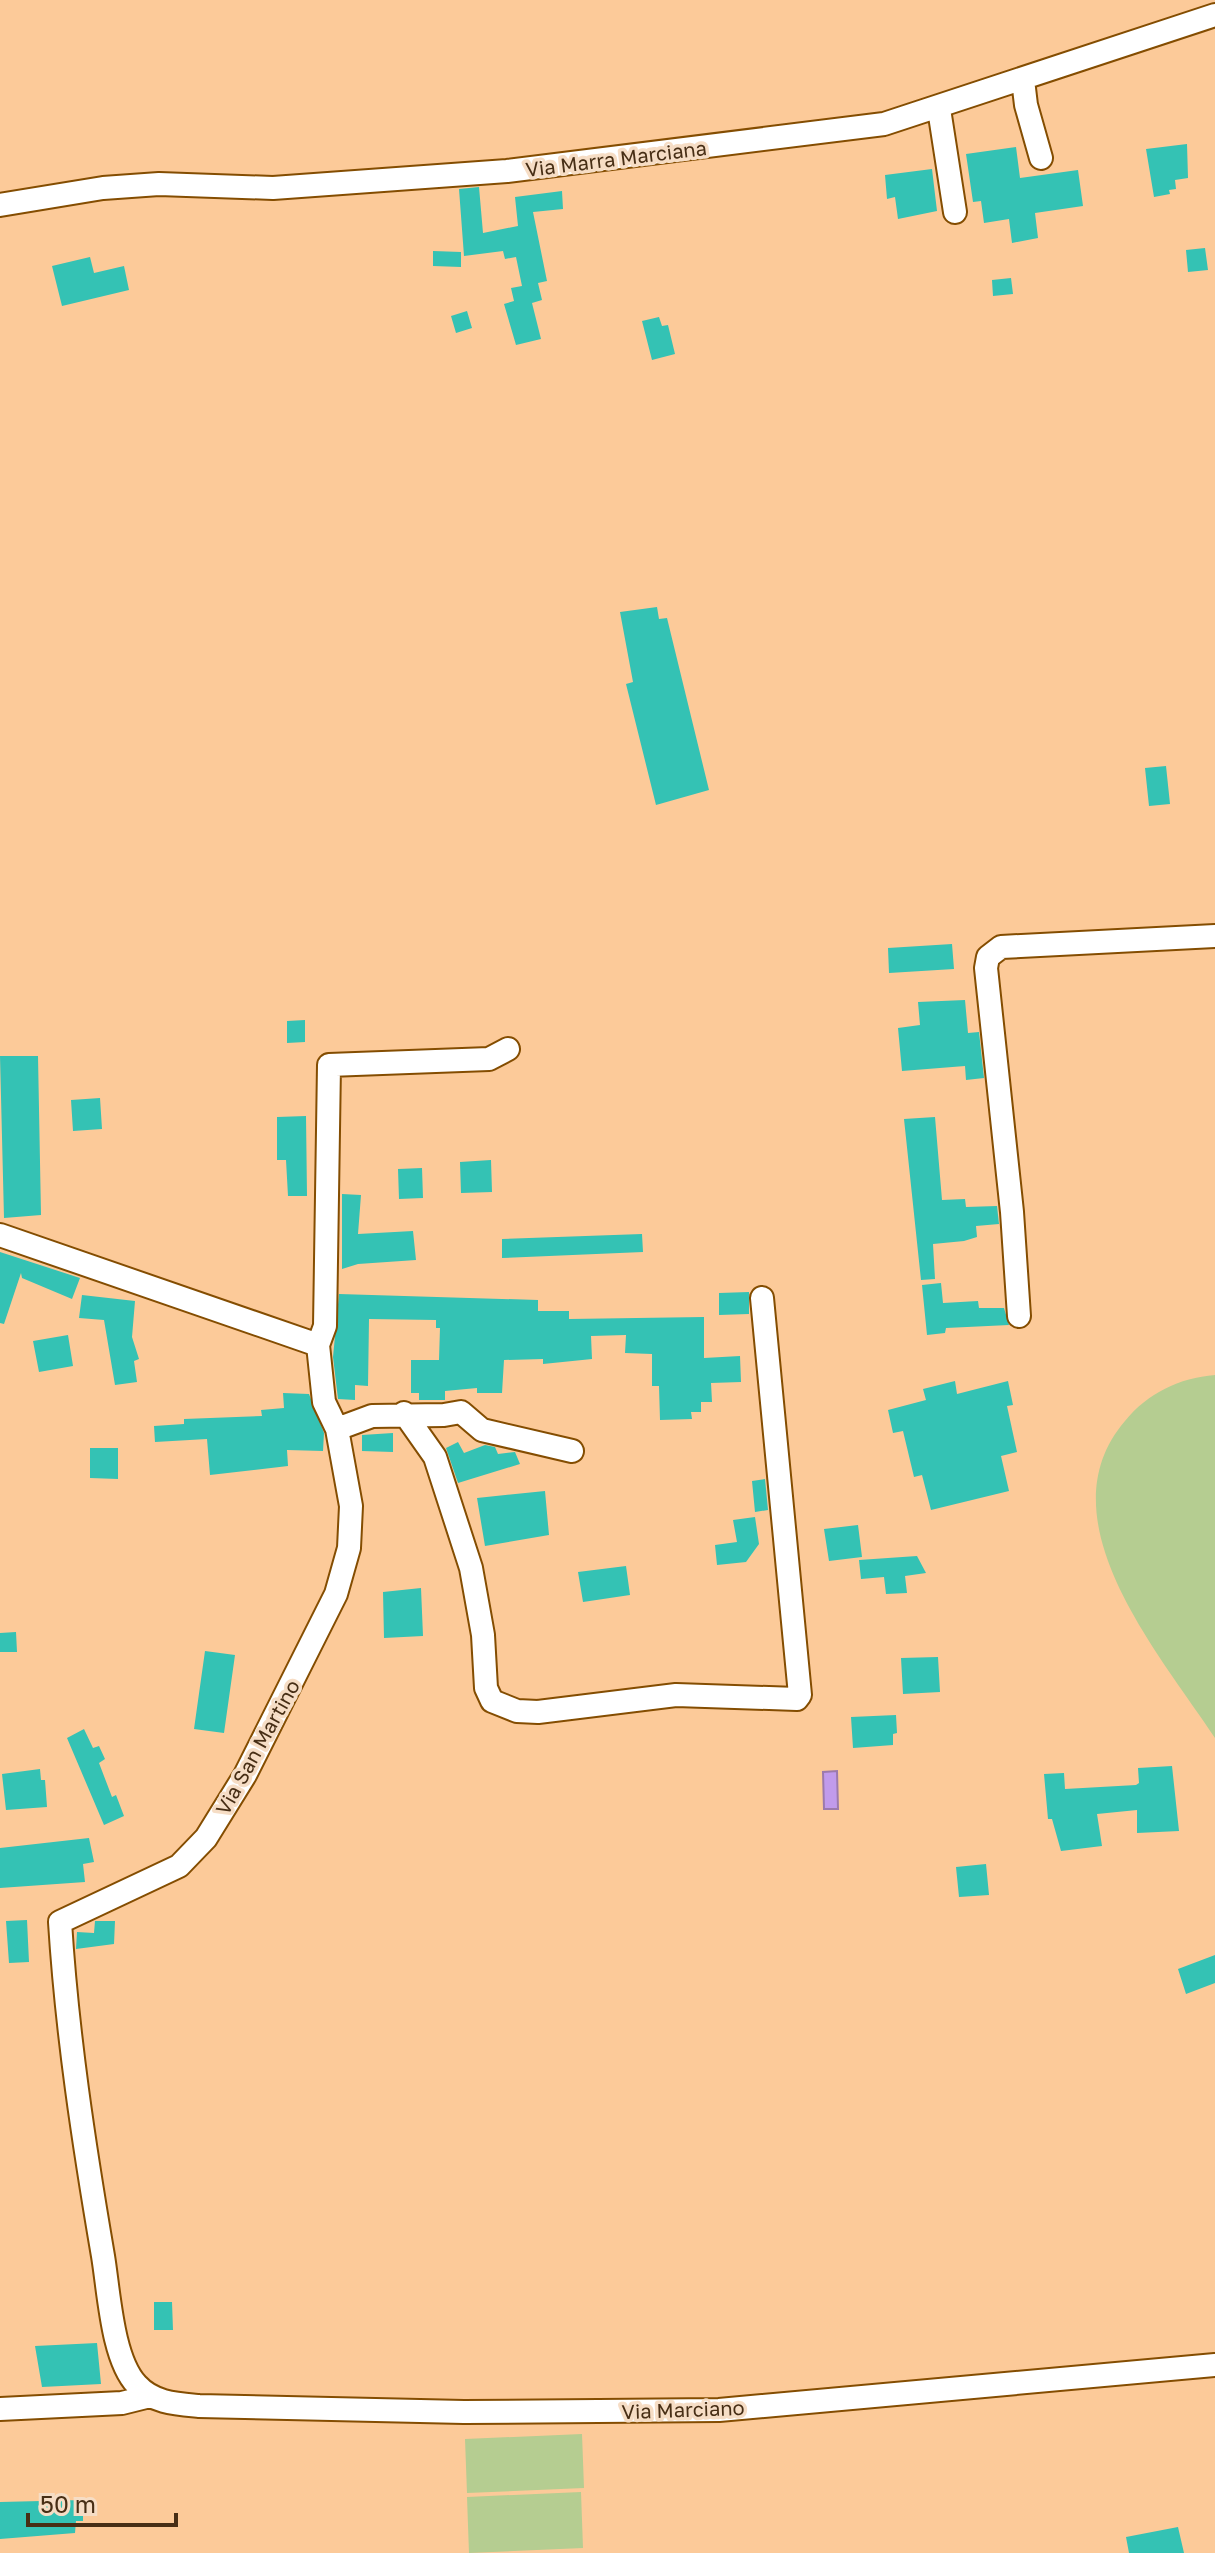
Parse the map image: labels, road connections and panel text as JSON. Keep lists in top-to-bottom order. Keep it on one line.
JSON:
{"streets":{"street":["Via Marra Marciana","Via San Martino","Via Marciano"]},"crossings":[["Via San Martino","Via Marciano"]],"scale_bar":"50 m"}
